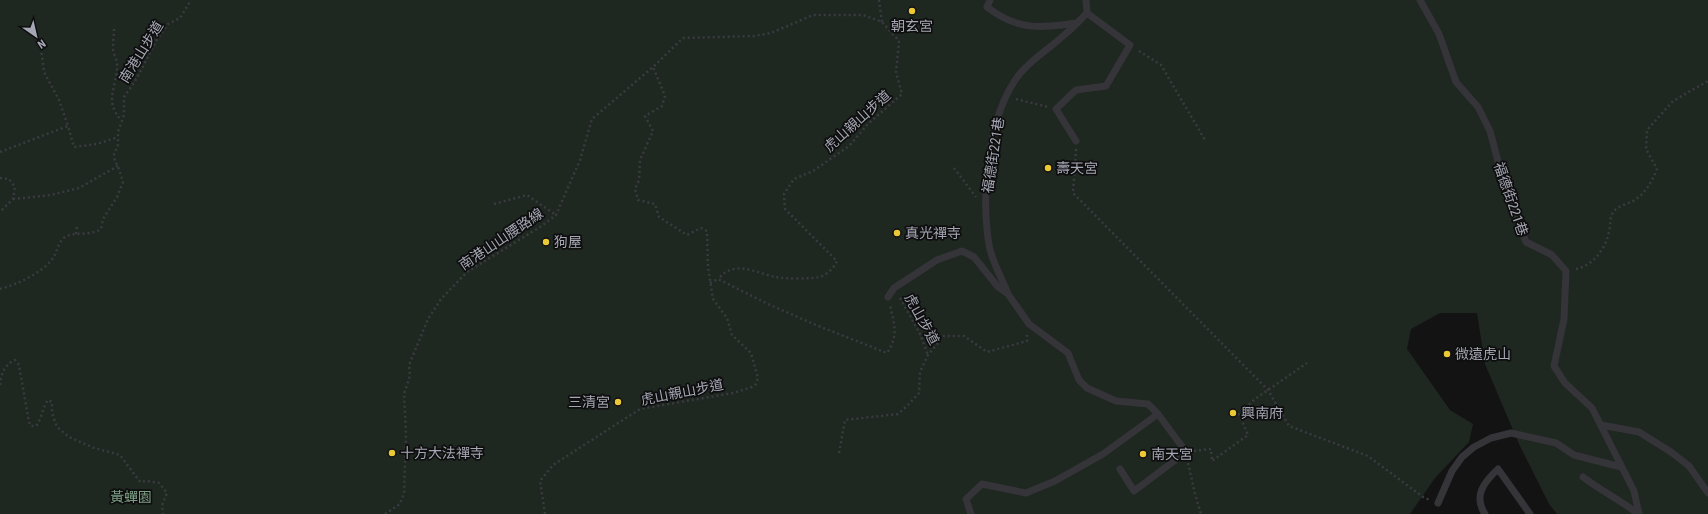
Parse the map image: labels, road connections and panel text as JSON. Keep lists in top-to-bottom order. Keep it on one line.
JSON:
{"streets":{"lane":["福德街221巷"],"path":["南港山步道","虎山親山步道","南港山山腰路線","虎山步道"]},"crossings":[["虎山親山步道","南港山山腰路線"]],"parks":["黃蟬園"],"places":["朝玄宮","壽天宮","真光禪寺","狗屋","微遠虎山","三清宮","興南府","十方大法禪寺","南天宮"],"north":"bottom right"}
